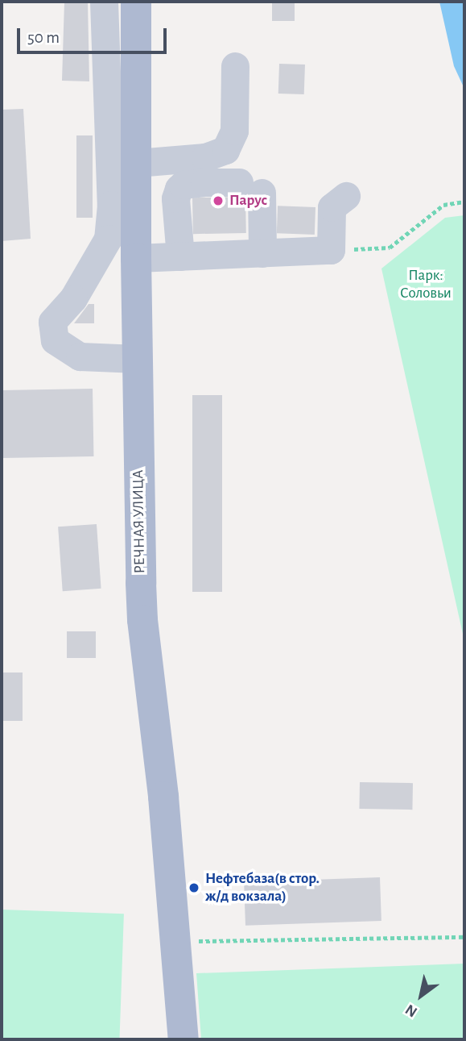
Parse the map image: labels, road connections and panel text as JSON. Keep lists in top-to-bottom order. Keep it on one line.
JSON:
{"streets":{"main road":["РЕЧНАЯ УЛИЦА"]},"parks":["Парк: Соловьи"],"places":["Парус","Нефтебаза(в стор. ж/д вокзала)"],"scale_bar":"50 m","north":"bottom left"}
